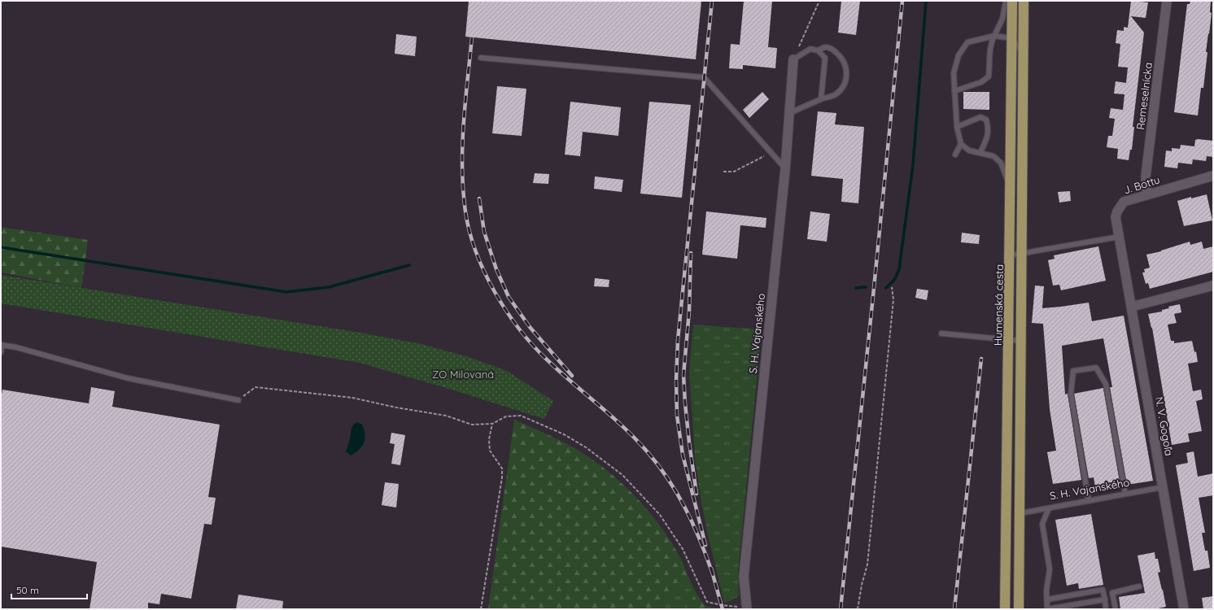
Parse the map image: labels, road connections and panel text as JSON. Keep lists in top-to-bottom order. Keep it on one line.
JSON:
{"streets":{"main road":["Humenská cesta"],"street":["Remeselnícka","J. Bottu","S. H. Vajanského","N. V. Gogoľa"]},"crossings":[["Remeselnícka","J. Bottu"],["J. Bottu","N. V. Gogoľa"],["Humenská cesta","S. H. Vajanského"],["S. H. Vajanského","N. V. Gogoľa"]],"parks":["ZO Milovaná"],"scale_bar":"50 m"}
